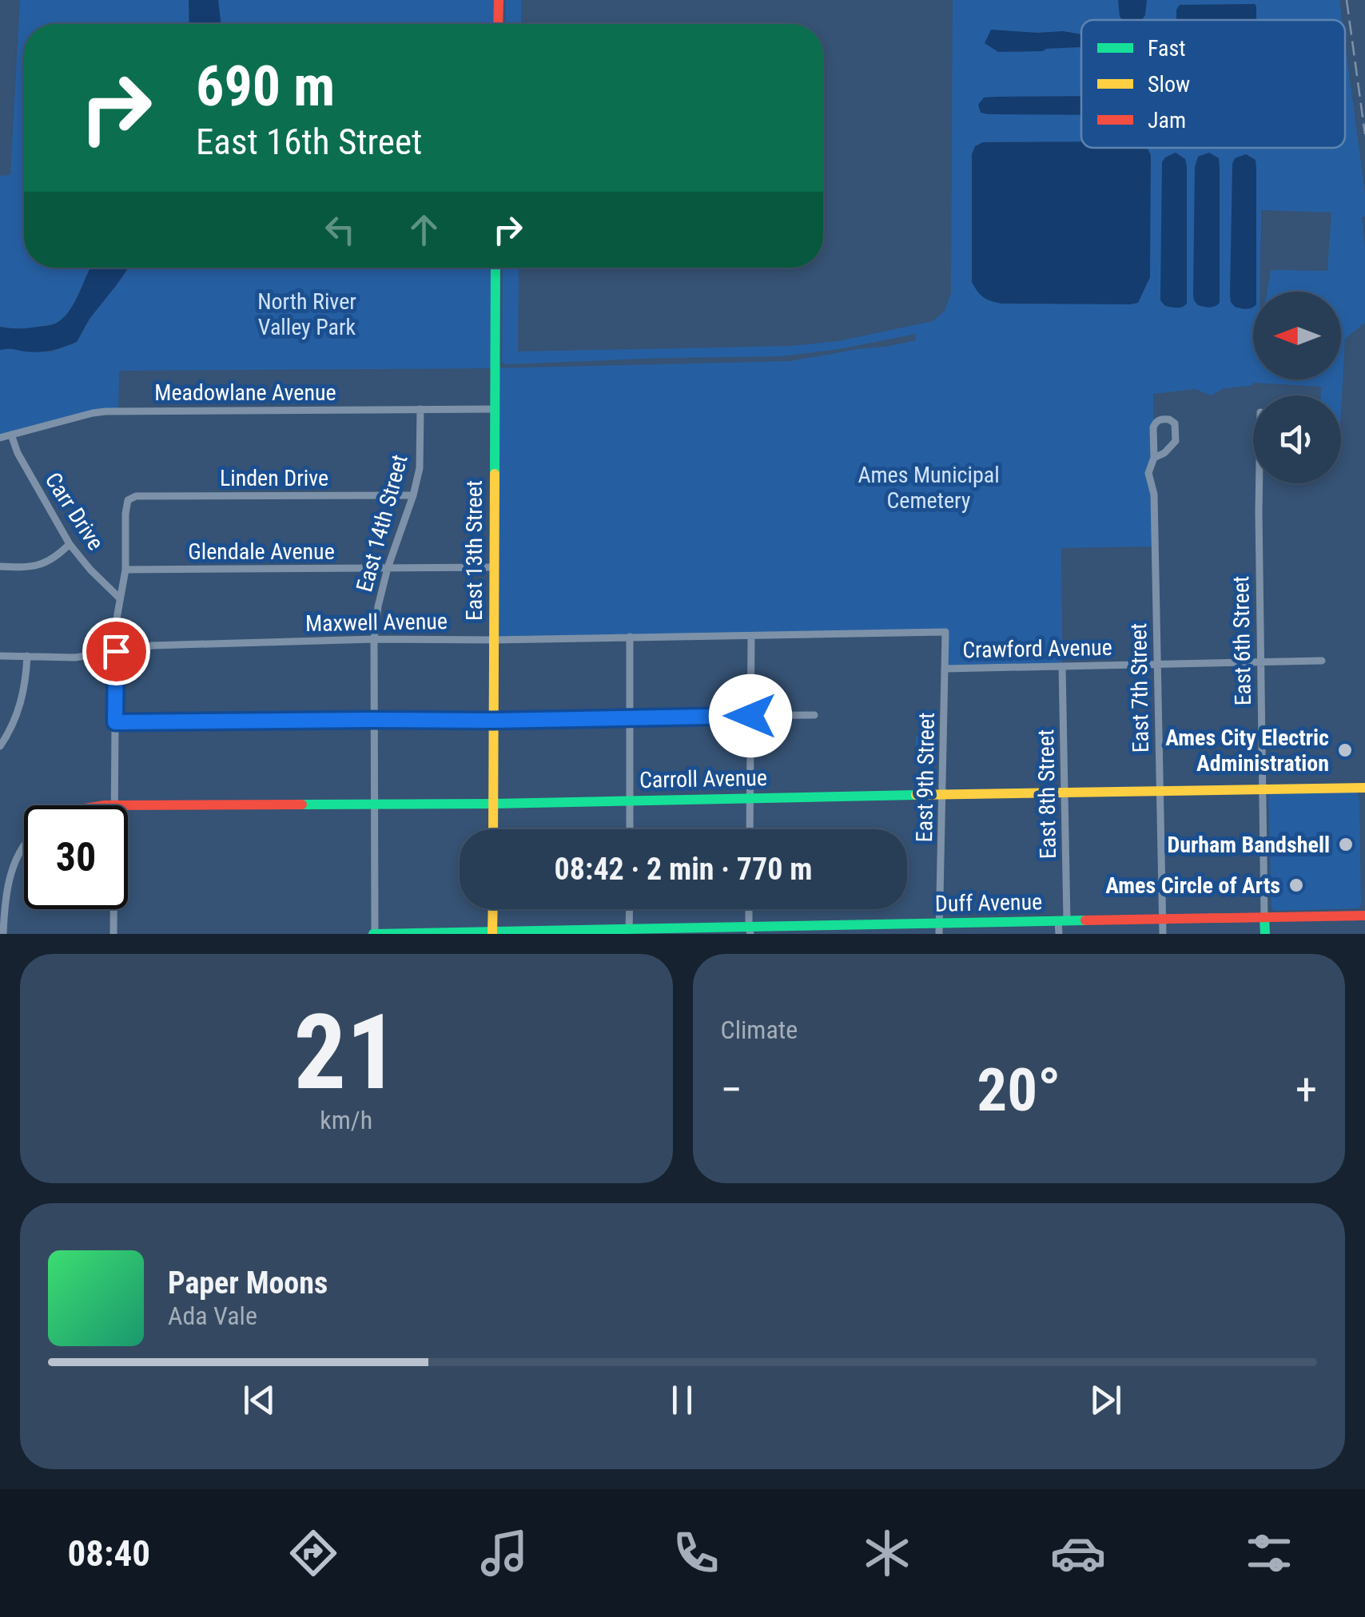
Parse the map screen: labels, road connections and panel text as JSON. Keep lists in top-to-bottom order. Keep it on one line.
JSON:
{"streets":{"main road":["East 13th Street","Carroll Avenue","Duff Avenue"],"street":["Meadowlane Avenue","Linden Drive","Carr Drive","East 14th Street","Glendale Avenue","Maxwell Avenue","East 6th Street","Crawford Avenue","East 7th Street","East 9th Street","East 8th Street"]},"crossings":[["Meadowlane Avenue","Carr Drive"],["Meadowlane Avenue","East 14th Street"],["Meadowlane Avenue","East 13th Street"],["Linden Drive","East 14th Street"],["Linden Drive","Glendale Avenue"],["East 14th Street","Glendale Avenue"],["East 14th Street","Maxwell Avenue"],["East 14th Street","Carroll Avenue"],["East 14th Street","Duff Avenue"],["East 13th Street","Glendale Avenue"],["East 13th Street","Maxwell Avenue"],["East 13th Street","Carroll Avenue"],["Maxwell Avenue","East 9th Street"],["East 6th Street","Crawford Avenue"],["East 6th Street","Carroll Avenue"],["East 6th Street","Duff Avenue"],["Crawford Avenue","East 7th Street"],["Crawford Avenue","East 9th Street"],["Crawford Avenue","East 8th Street"],["East 7th Street","Carroll Avenue"],["East 7th Street","Duff Avenue"],["East 9th Street","Carroll Avenue"],["East 9th Street","Duff Avenue"],["Carroll Avenue","East 8th Street"],["East 8th Street","Duff Avenue"]],"parks":["North River Valley Park","Ames Municipal Cemetery"],"places":["Ames City Electric Administration","Durham Bandshell","Ames Circle of Arts"],"legend":["Fast","Slow","Jam"],"north":"left","page":{"turn":["690 m","East 16th Street"],"limit":"30","trip":"08:42 · 2 min · 770 m","tile":[["21","km/h"],"Climate"],"heat":["−","20°","+"],"song":["Paper Moons","Ada Vale"],"tabs":"08:40"}}
